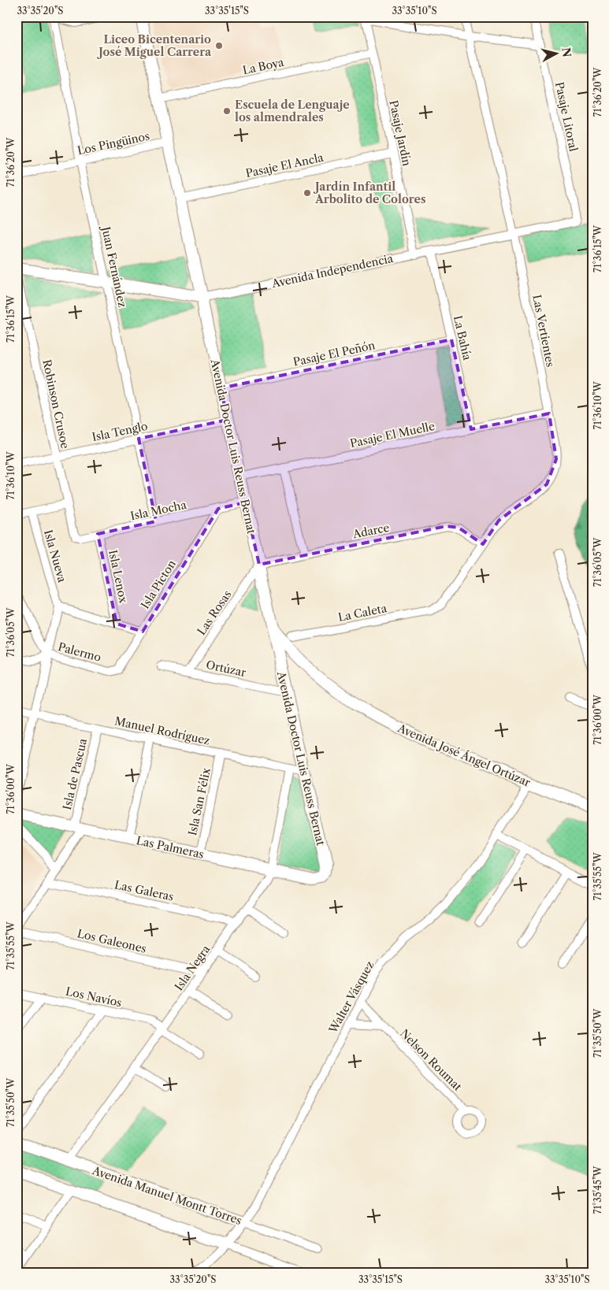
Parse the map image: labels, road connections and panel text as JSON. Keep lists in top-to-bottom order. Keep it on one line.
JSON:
{"streets":{"street":["La Boya","Pasaje Litoral","Pasaje Jardín","Los Pingüinos","Pasaje El Ancla","Juan Fernández","Avenida Independencia","Las Vertientes","La Bahía","Pasaje El Peñón","Robinson Crusoe","Isla Tenglo","Pasaje El Muelle","Avenida Doctor Luis Reuss Bernat","Isla Mocha","Adarce","Isla Nueva","Isla Lenox","Isla Picton","Las Rosas","La Caleta","Palermo","Ortúzar","Manuel Rodríguez","Avenida José Ángel Ortúzar","Isla de Pascua","Isla San Félix","Las Palmeras","Las Galeras","Los Galeones","Isla Negra","Los Navíos","Walter Vásquez","Nelson Roumat","Avenida Manuel Montt Torres"]},"crossings":[["La Boya","Pasaje Jardín"],["La Boya","Avenida Doctor Luis Reuss Bernat"],["Pasaje Litoral","Avenida Independencia"],["Pasaje Jardín","Pasaje El Ancla"],["Pasaje Jardín","Avenida Independencia"],["Los Pingüinos","Juan Fernández"],["Los Pingüinos","Avenida Doctor Luis Reuss Bernat"],["Pasaje El Ancla","Avenida Doctor Luis Reuss Bernat"],["Juan Fernández","Avenida Independencia"],["Juan Fernández","Isla Tenglo"],["Juan Fernández","Isla Mocha"],["Avenida Independencia","Las Vertientes"],["Avenida Independencia","La Bahía"],["Avenida Independencia","Avenida Doctor Luis Reuss Bernat"],["Las Vertientes","Pasaje El Muelle"],["Las Vertientes","Adarce"],["Las Vertientes","La Caleta"],["La Bahía","Pasaje El Peñón"],["La Bahía","Pasaje El Muelle"],["Pasaje El Peñón","Avenida Doctor Luis Reuss Bernat"],["Robinson Crusoe","Isla Tenglo"],["Robinson Crusoe","Isla Mocha"],["Isla Tenglo","Avenida Doctor Luis Reuss Bernat"],["Pasaje El Muelle","Avenida Doctor Luis Reuss Bernat"],["Avenida Doctor Luis Reuss Bernat","Isla Mocha"],["Avenida Doctor Luis Reuss Bernat","Adarce"],["Avenida Doctor Luis Reuss Bernat","Las Rosas"],["Avenida Doctor Luis Reuss Bernat","Ortúzar"],["Avenida Doctor Luis Reuss Bernat","Manuel Rodríguez"],["Avenida Doctor Luis Reuss Bernat","Avenida José Ángel Ortúzar"],["Avenida Doctor Luis Reuss Bernat","Las Palmeras"],["Isla Mocha","Isla Lenox"],["Isla Mocha","Isla Picton"],["Adarce","Las Rosas"],["Isla Picton","Palermo"],["Las Rosas","Ortúzar"],["Manuel Rodríguez","Isla de Pascua"],["Manuel Rodríguez","Isla San Félix"],["Manuel Rodríguez","Isla Negra"],["Avenida José Ángel Ortúzar","Walter Vásquez"],["Isla de Pascua","Las Palmeras"],["Isla San Félix","Las Palmeras"],["Las Palmeras","Isla Negra"],["Las Galeras","Isla Negra"],["Los Galeones","Isla Negra"],["Isla Negra","Los Navíos"],["Isla Negra","Avenida Manuel Montt Torres"],["Walter Vásquez","Nelson Roumat"],["Walter Vásquez","Avenida Manuel Montt Torres"]],"places":["Liceo Bicentenario José Miguel Carrera","Escuela de Lenguaje los almendrales","Jardín Infantil Arbolito de Colores"],"north":"right","coordinates":["33°35'20\"S","33°35'15\"S","33°35'10\"S","71°36'20\"W","71°36'15\"W","71°36'10\"W","71°36'05\"W","71°36'00\"W","71°35'55\"W","71°35'50\"W","71°35'45\"W"]}
